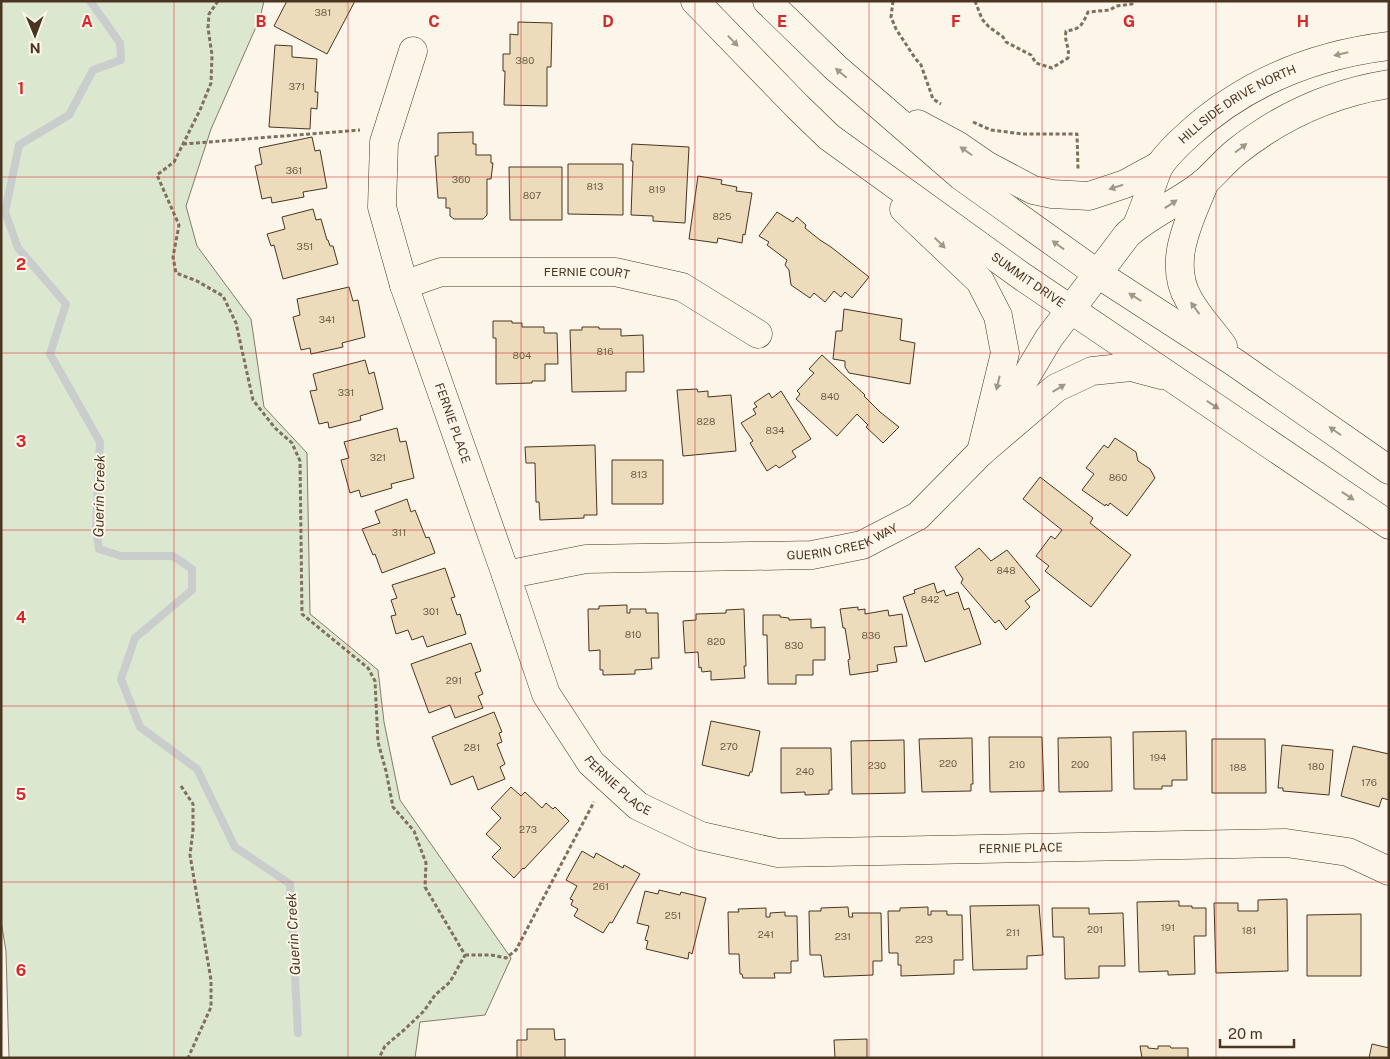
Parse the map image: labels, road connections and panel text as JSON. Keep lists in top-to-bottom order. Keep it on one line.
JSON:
{"streets":{"street":["HILLSIDE DRIVE NORTH","FERNIE COURT","SUMMIT DRIVE","FERNIE PLACE","GUERIN CREEK WAY"]},"crossings":[["HILLSIDE DRIVE NORTH","SUMMIT DRIVE"],["HILLSIDE DRIVE NORTH","GUERIN CREEK WAY"],["FERNIE COURT","FERNIE PLACE"],["SUMMIT DRIVE","GUERIN CREEK WAY"],["FERNIE PLACE","GUERIN CREEK WAY"]],"water":["Guerin Creek"],"house_numbers":["381","380","371","361","360","813","819","807","825","351","341","816","804","331","840","828","834","321","813","860","311","848","842","301","810","836","820","830","291","270","281","194","220","210","200","230","180","188","240","176","273","261","251","191","201","181","211","241","231","223"],"scale_bar":"20 m","north":"bottom","grid":{"columns":["A","B","C","D","E","F","G","H"],"rows":["1","2","3","4","5","6"]}}
